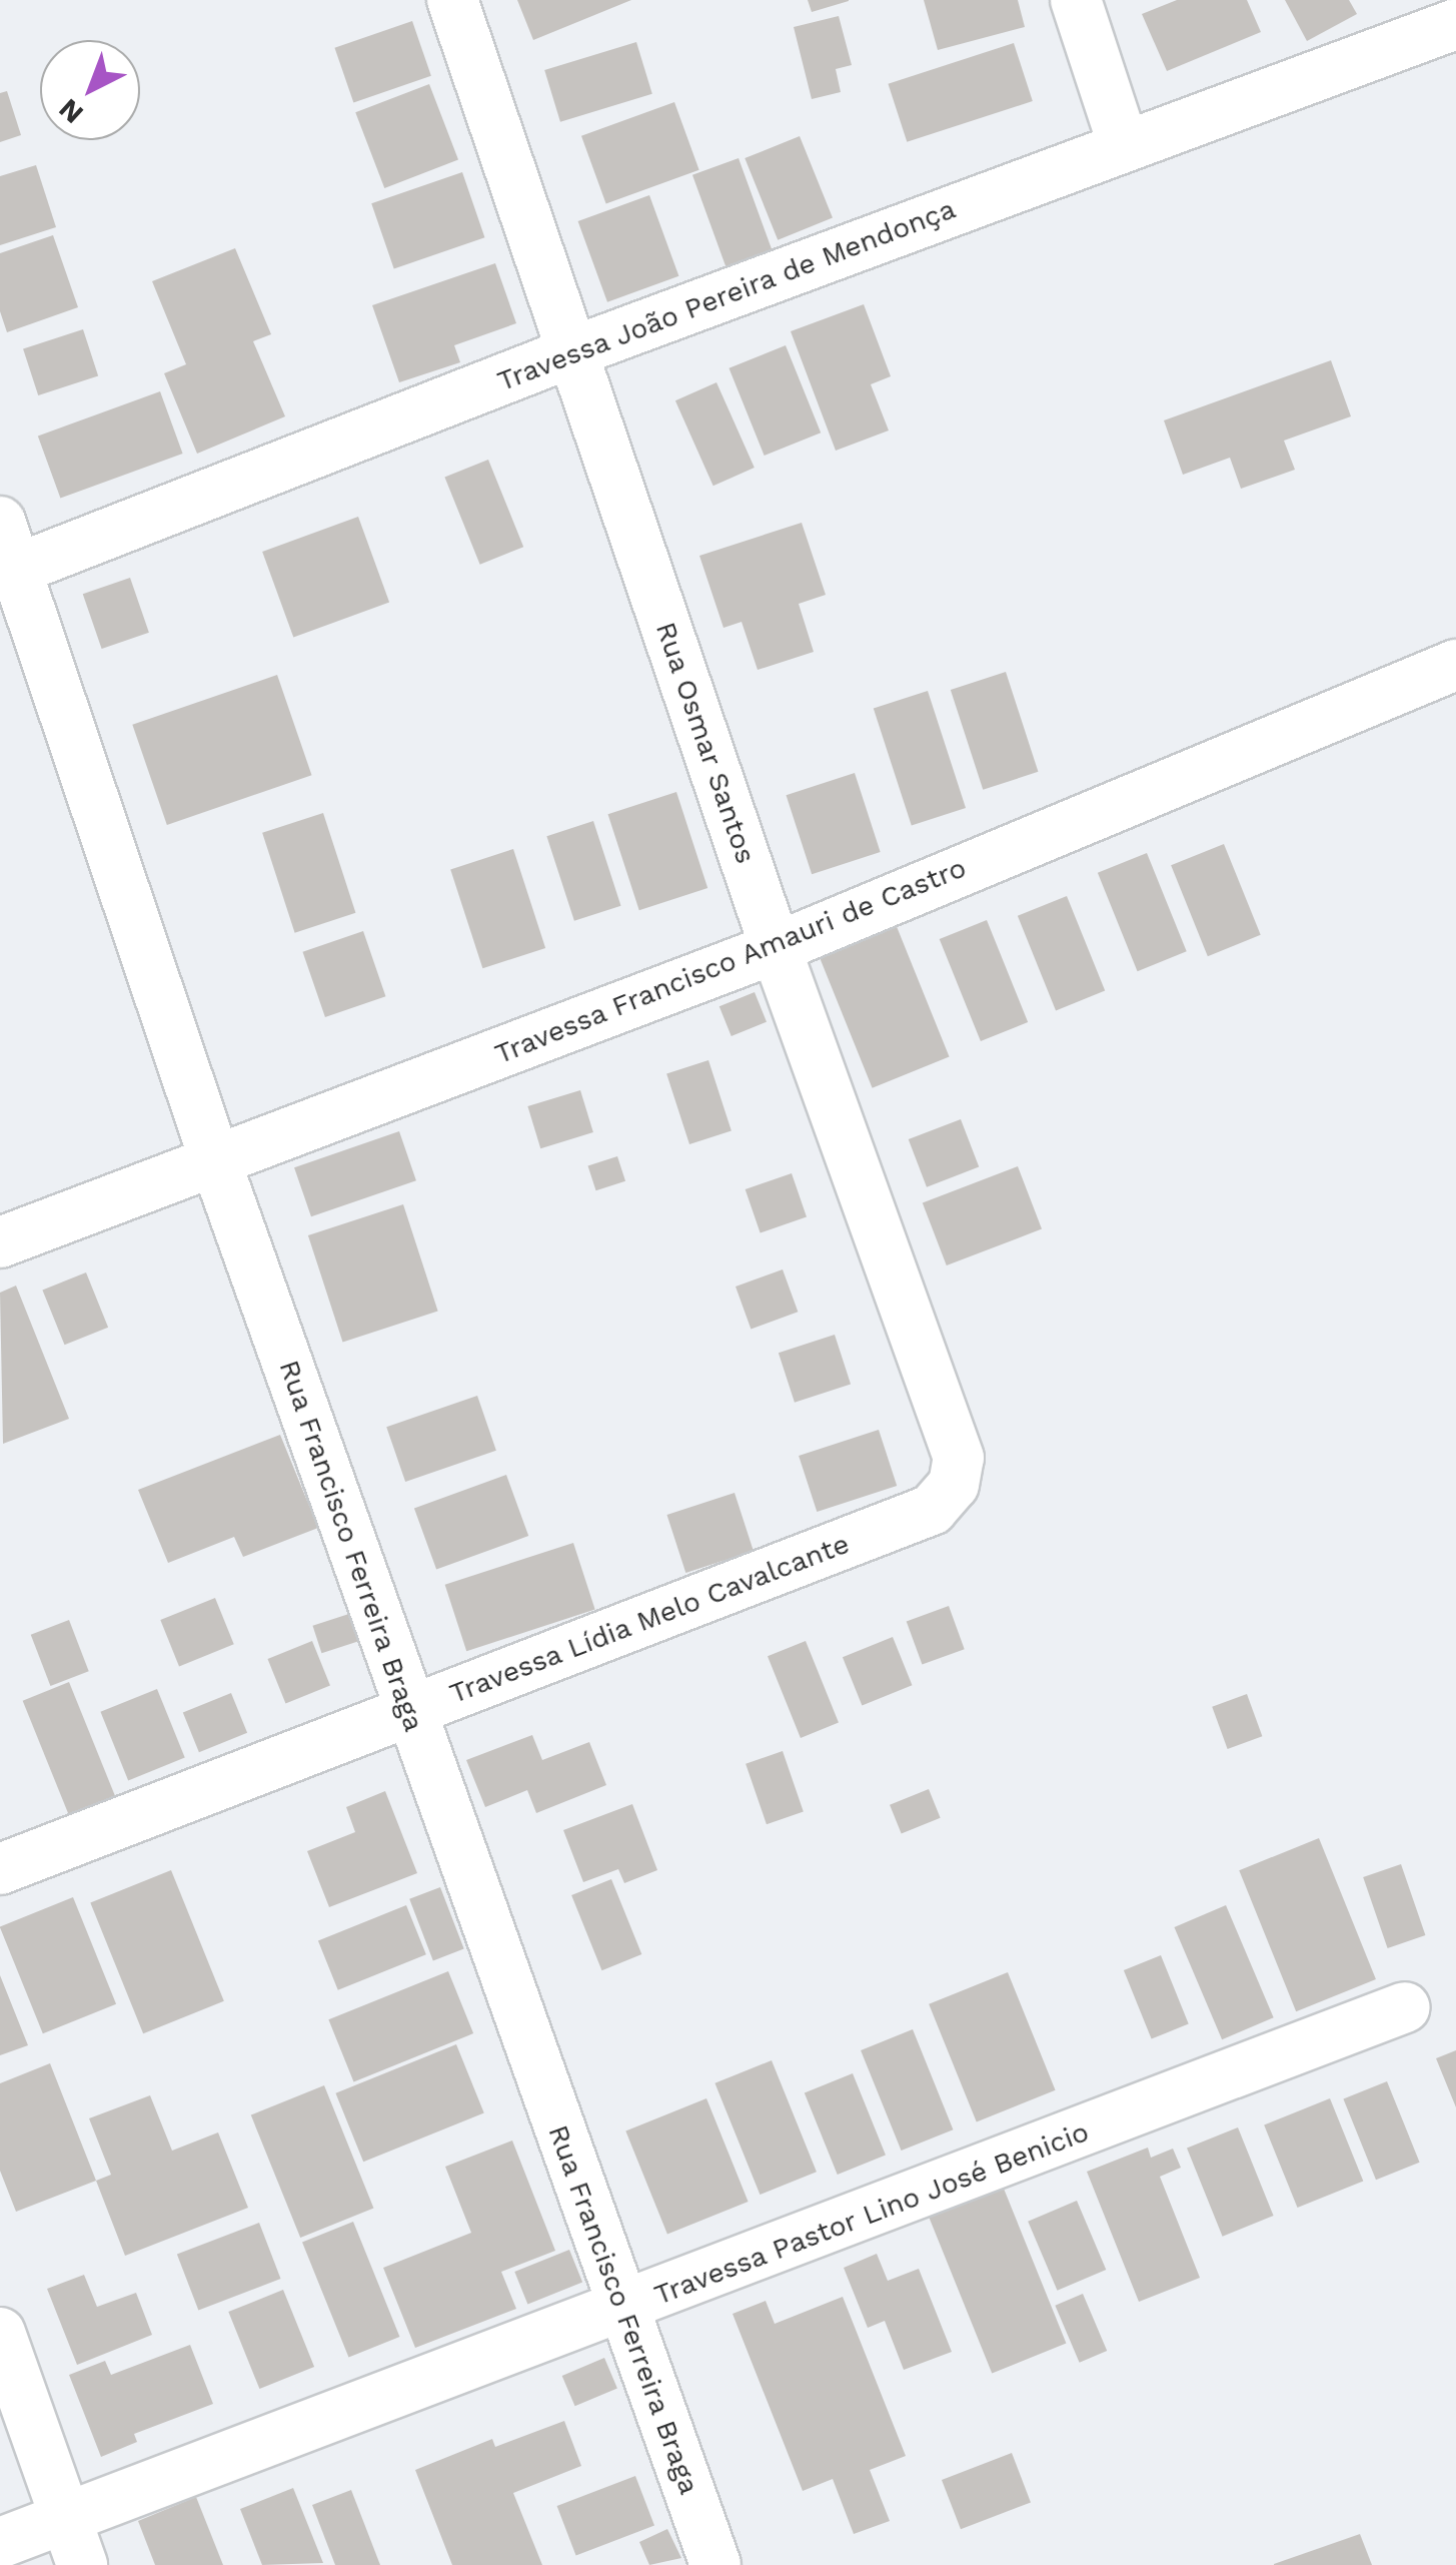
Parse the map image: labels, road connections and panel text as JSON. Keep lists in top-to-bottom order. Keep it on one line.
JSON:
{"streets":{"street":["Travessa João Pereira de Mendonça","Rua Osmar Santos","Travessa Francisco Amauri de Castro","Rua Francisco Ferreira Braga","Travessa Lídia Melo Cavalcante","Travessa Pastor Lino José Benicio"]},"crossings":[["Travessa João Pereira de Mendonça","Rua Osmar Santos"],["Travessa João Pereira de Mendonça","Rua Francisco Ferreira Braga"],["Rua Osmar Santos","Travessa Francisco Amauri de Castro"],["Rua Osmar Santos","Travessa Lídia Melo Cavalcante"],["Travessa Francisco Amauri de Castro","Rua Francisco Ferreira Braga"],["Rua Francisco Ferreira Braga","Travessa Lídia Melo Cavalcante"],["Rua Francisco Ferreira Braga","Travessa Pastor Lino José Benicio"]],"north":"bottom left"}
